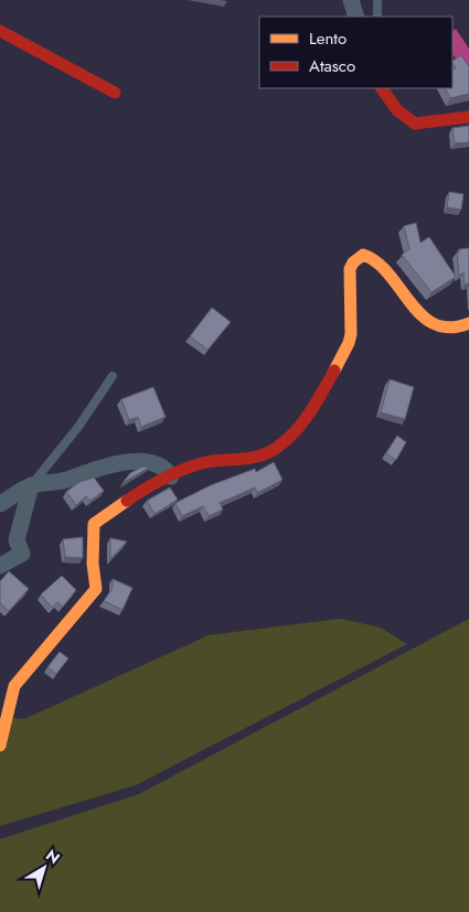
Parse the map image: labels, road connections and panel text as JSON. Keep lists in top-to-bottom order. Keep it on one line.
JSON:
{"legend":["Lento","Atasco"],"north":"top right"}
